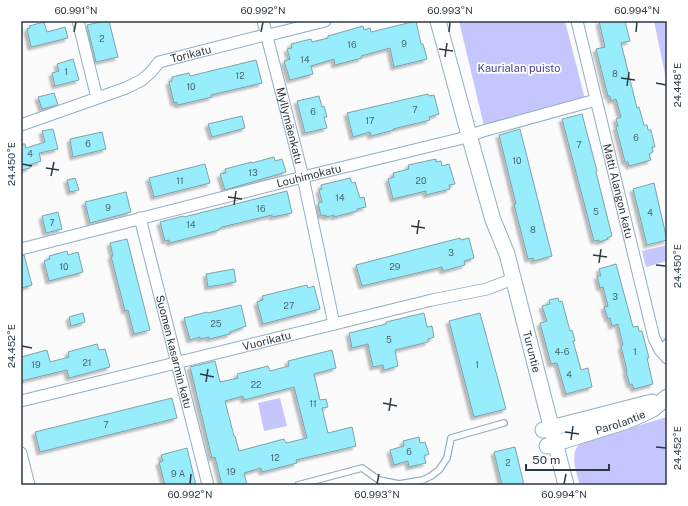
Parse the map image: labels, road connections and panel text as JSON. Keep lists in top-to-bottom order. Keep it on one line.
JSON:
{"streets":{"main road":["Turuntie","Parolantie"],"street":["Torikatu","Myllymäenkatu","Louhimokatu","Matti Alangon katu","Vuorikatu","Suomen kasarmin katu"]},"crossings":[["Torikatu","Myllymäenkatu"],["Myllymäenkatu","Louhimokatu"],["Myllymäenkatu","Vuorikatu"],["Louhimokatu","Matti Alangon katu"],["Louhimokatu","Suomen kasarmin katu"],["Louhimokatu","Turuntie"],["Vuorikatu","Suomen kasarmin katu"],["Vuorikatu","Turuntie"],["Turuntie","Parolantie"]],"parks":["Kaurialan puisto"],"house_numbers":["2","9","16","14","1","8","12","10","7","6","17","6","6","7","4","10","13","11","20","14","9","16","5","4","7","14","8","3","10","29","3","27","25","5","4-6","1","21","19","1","4","22","11","7","6","12","2","19","9 A"],"scale_bar":"50 m","coordinates":["60.991°N","60.992°N","60.993°N","60.994°N","24.448°E","24.450°E","24.452°E"]}
